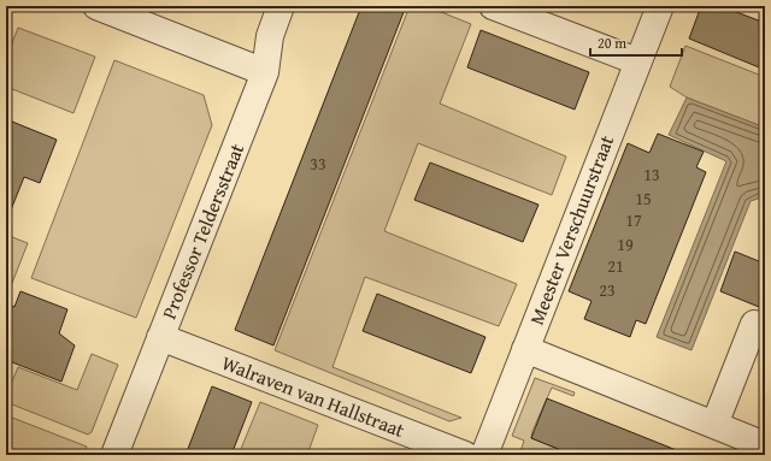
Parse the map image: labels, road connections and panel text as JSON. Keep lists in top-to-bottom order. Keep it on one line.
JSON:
{"streets":{"street":["Meester Verschuurstraat","Professor Teldersstraat","Walraven van Hallstraat"]},"crossings":[["Professor Teldersstraat","Walraven van Hallstraat"]],"house_numbers":["33","13","15","17","19","21","23"],"scale_bar":"20 m"}
